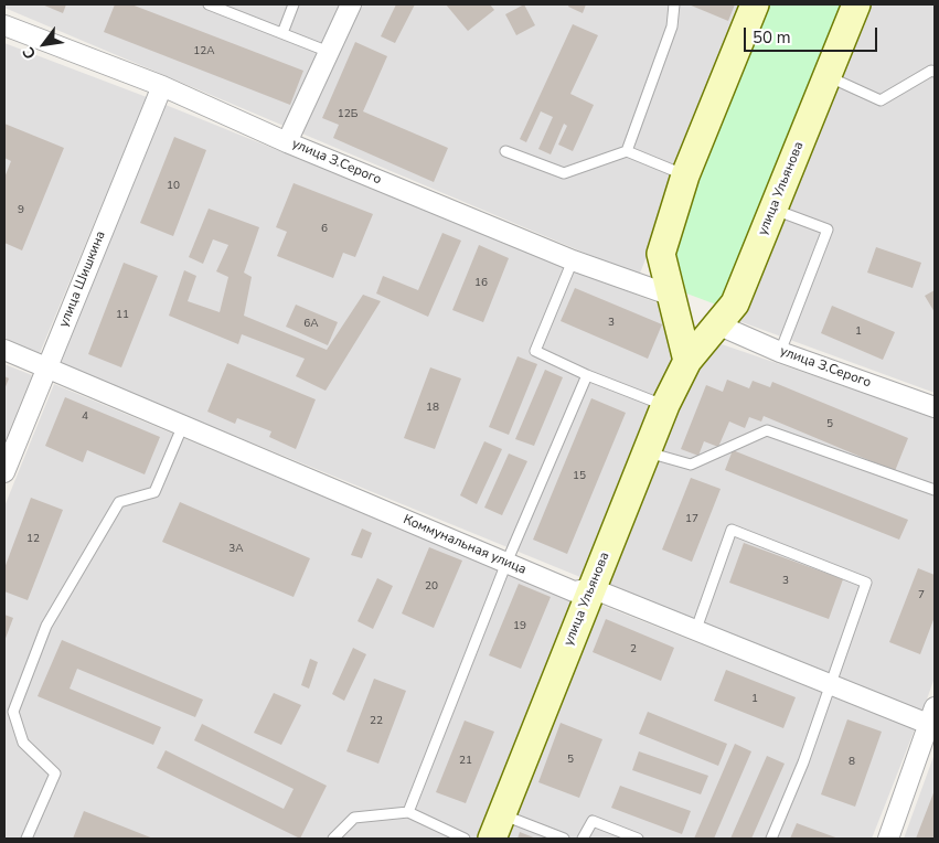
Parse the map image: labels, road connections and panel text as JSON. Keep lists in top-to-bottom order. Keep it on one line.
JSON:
{"streets":{"street":["улица З.Серого","улица Ульянова","улица Шишкина","Коммунальная улица"]},"crossings":[["улица З.Серого","улица Ульянова"],["улица З.Серого","улица Шишкина"],["улица Ульянова","Коммунальная улица"],["улица Шишкина","Коммунальная улица"]],"house_numbers":["12А","12Б","10","9","6","16","11","3","6А","1","18","4","5","15","17","12","3А","3","20","7","19","2","1","22","5","21","8"],"scale_bar":"50 m","north":"bottom left"}
